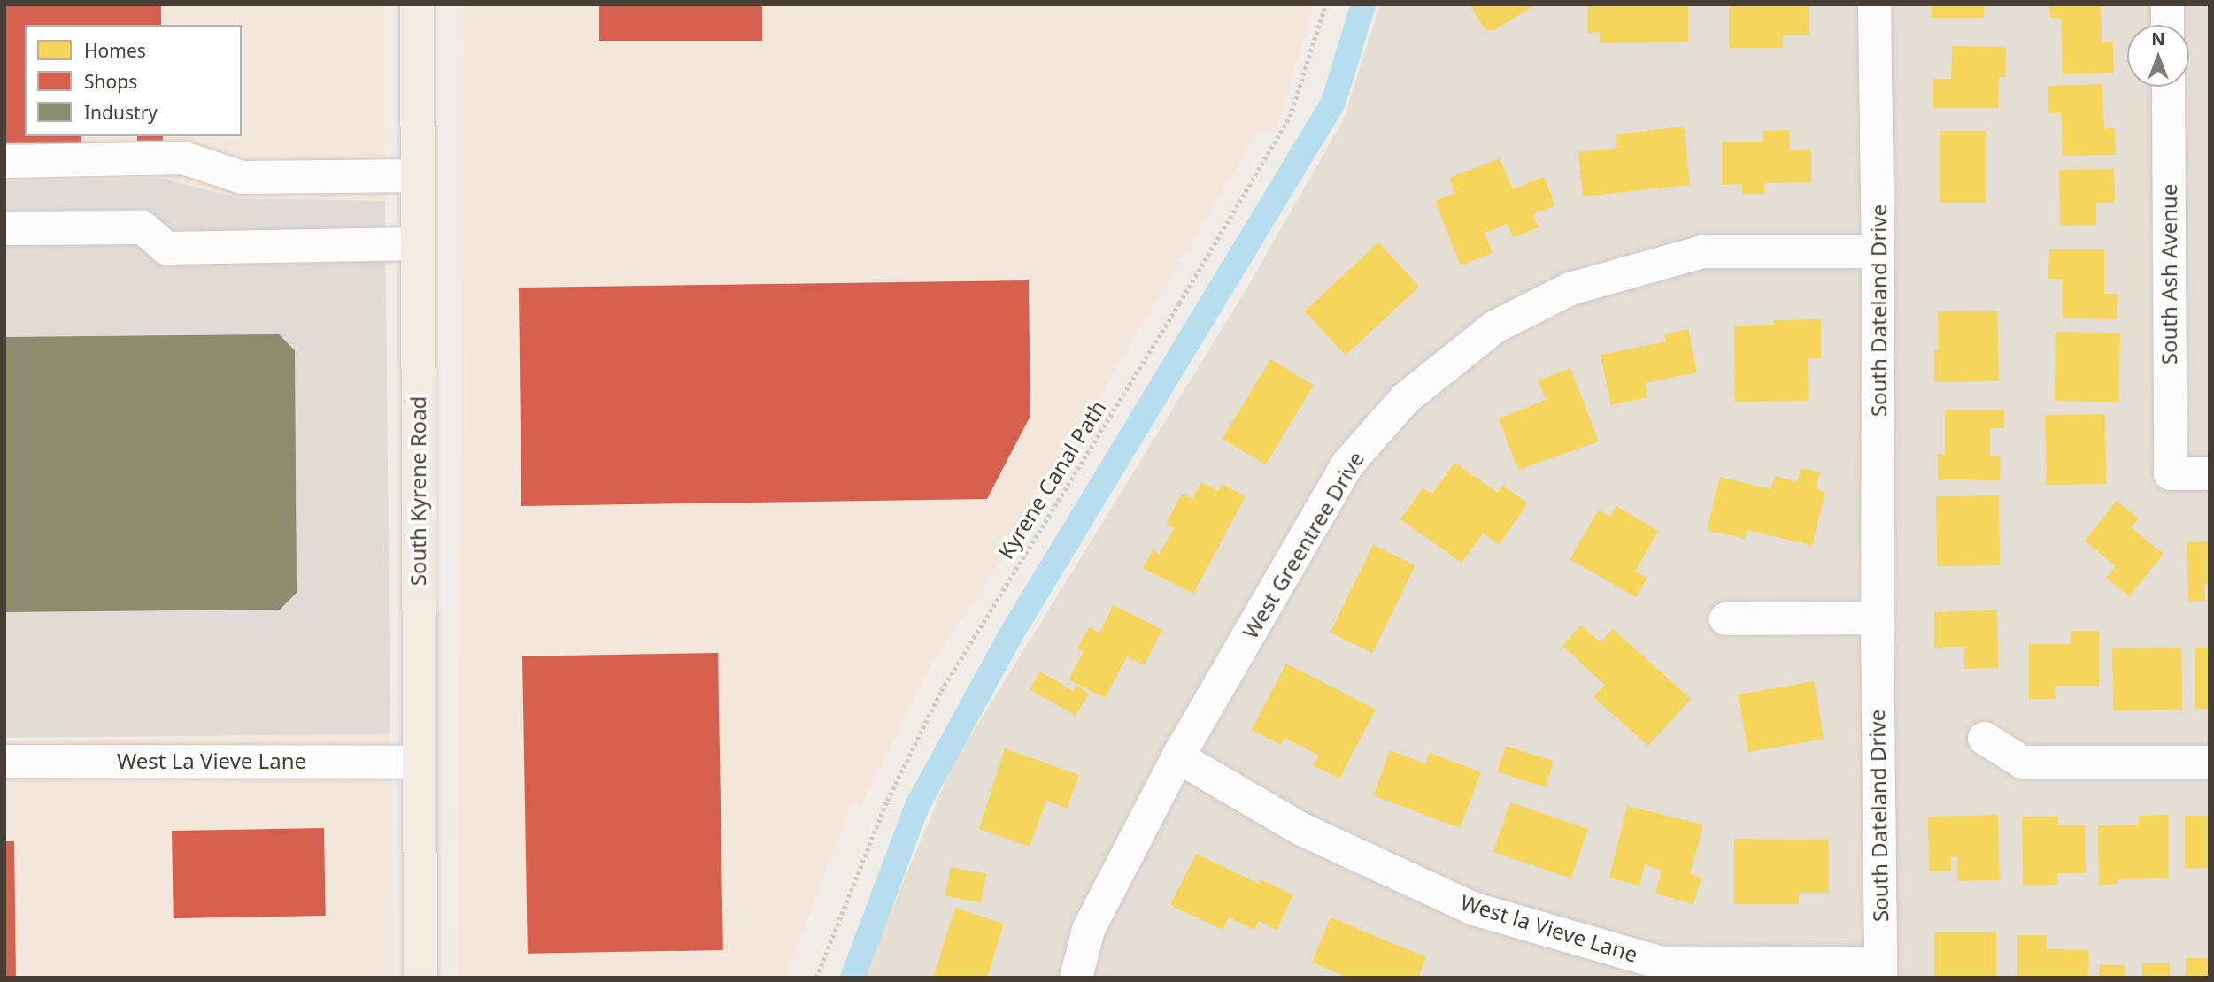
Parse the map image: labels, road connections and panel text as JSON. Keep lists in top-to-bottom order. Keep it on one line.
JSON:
{"streets":{"main road":["South Kyrene Road"],"street":["South Ash Avenue","South Dateland Drive","West Greentree Drive","West La Vieve Lane","West la Vieve Lane"],"path":["Kyrene Canal Path"]},"crossings":[["South Dateland Drive","West Greentree Drive"],["South Dateland Drive","West la Vieve Lane"],["South Kyrene Road","West La Vieve Lane"],["West Greentree Drive","West la Vieve Lane"]],"legend":["Homes","Shops","Industry"],"north":"top"}
